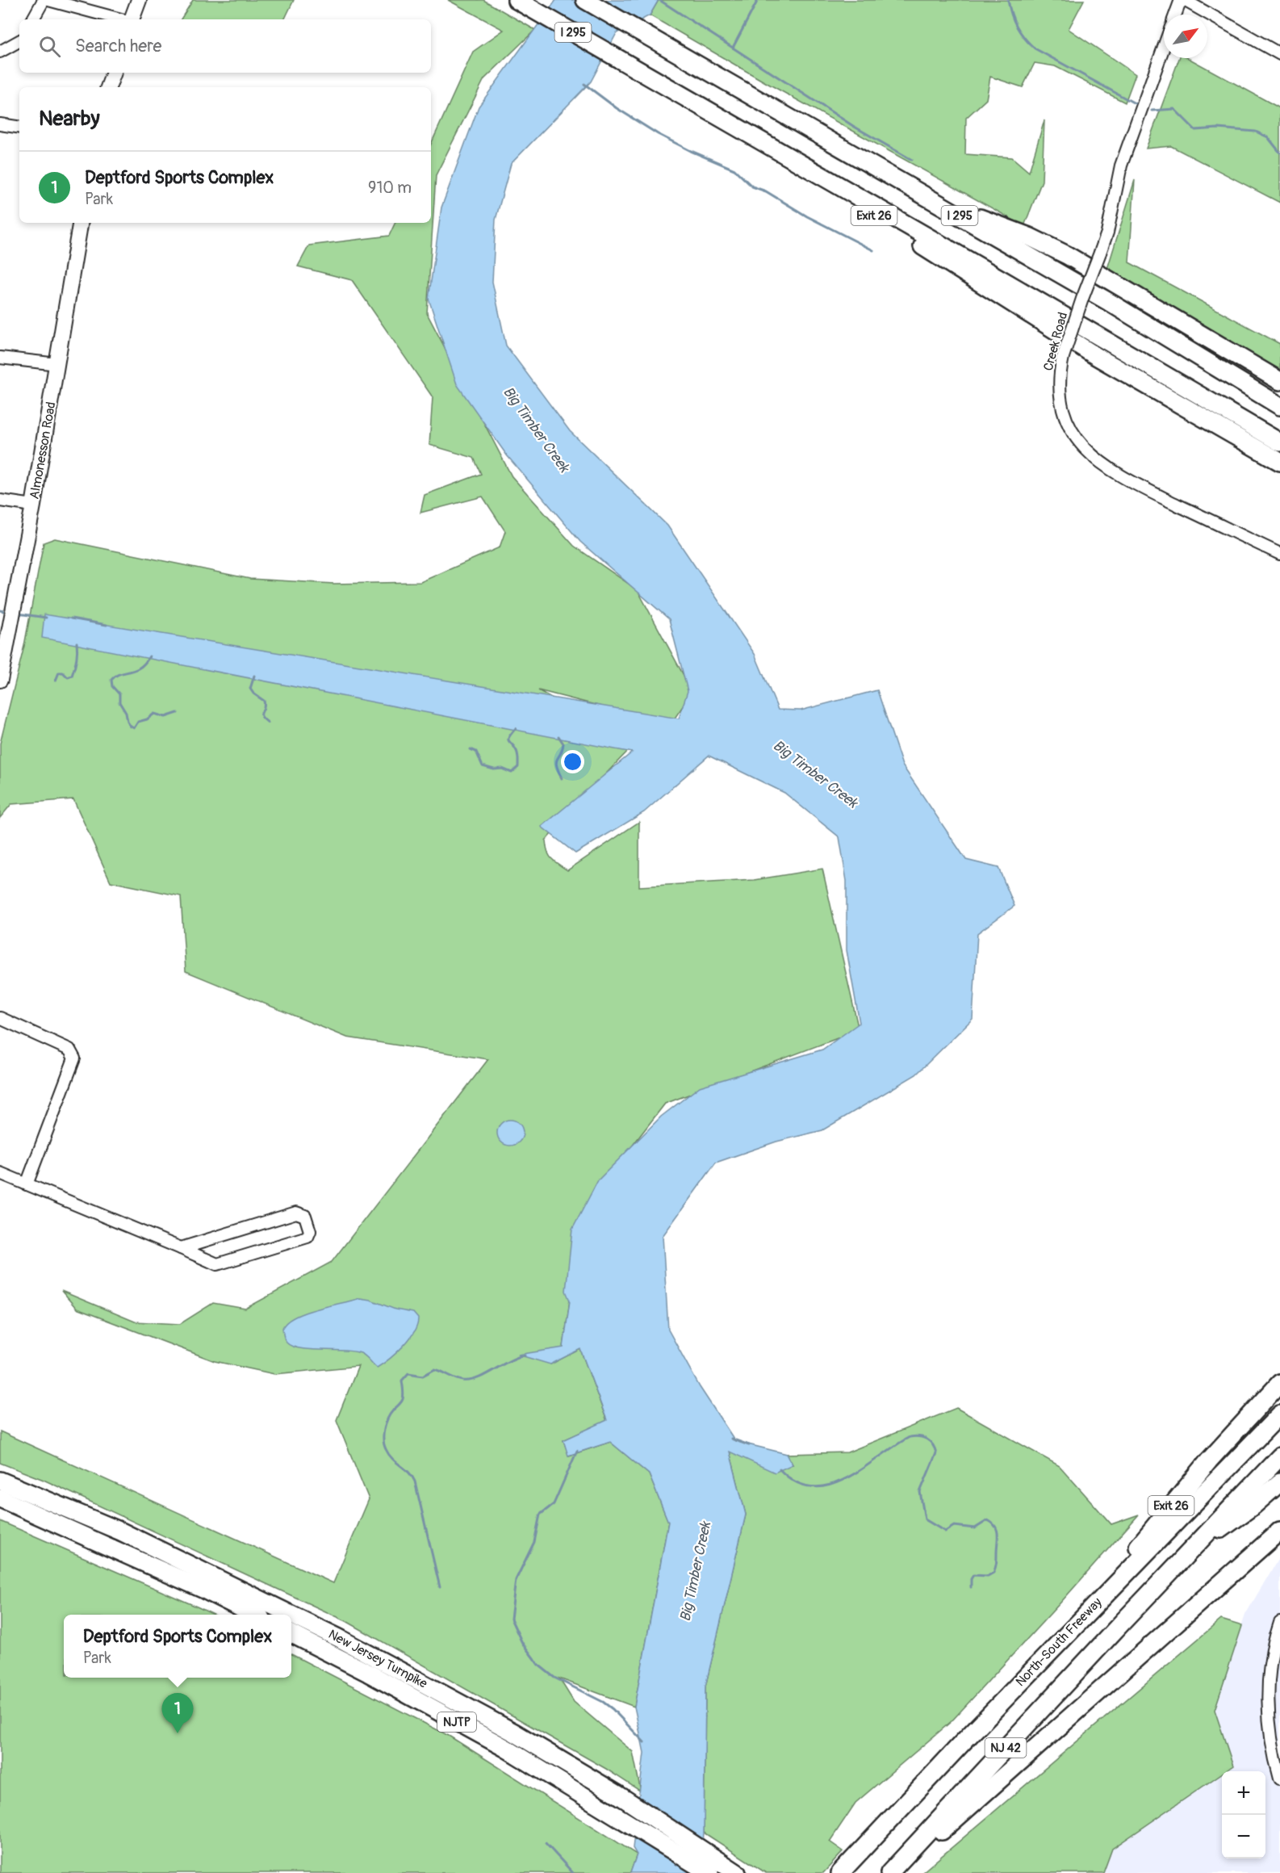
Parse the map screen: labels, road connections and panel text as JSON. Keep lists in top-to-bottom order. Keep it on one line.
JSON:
{"streets":{"highway":["I 295","Exit 26","North-South Freeway","New Jersey Turnpike","NJTP","NJ 42"],"main road":["Almonesson Road"],"street":["Creek Road"]},"crossings":[["I 295","Exit 26"],["Exit 26","North-South Freeway"]],"water":["Big Timber Creek"],"north":"top right","page":{"search":"Search here","heading":"Nearby","list":[{"mark":"1","name":"Deptford Sports Complex","note":"Park","value":"910 m"}],"popup":["Deptford Sports Complex","Park"],"pins":"1","map_buttons":["+","−"]}}
